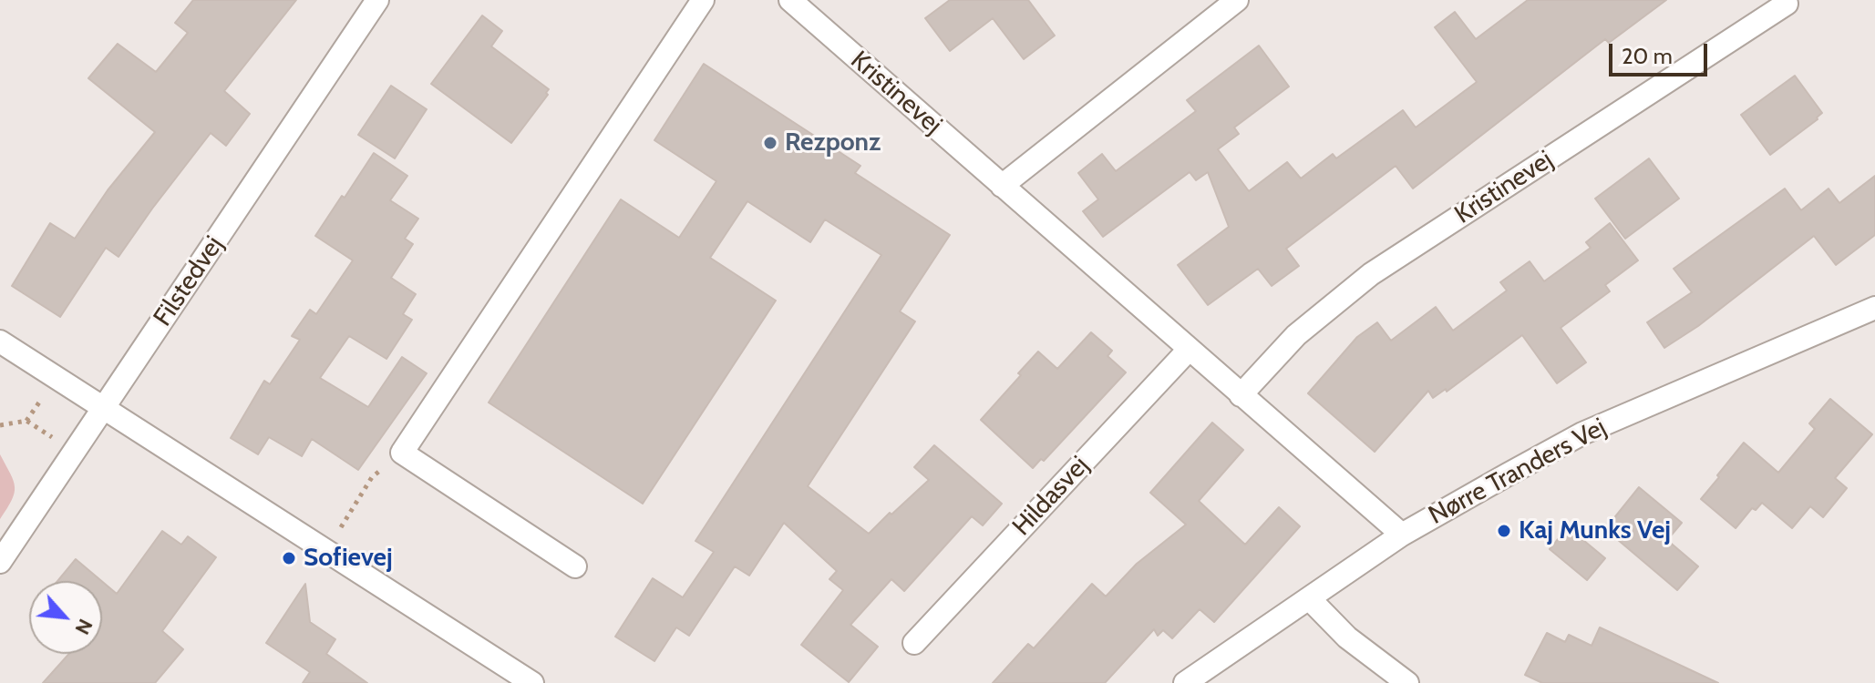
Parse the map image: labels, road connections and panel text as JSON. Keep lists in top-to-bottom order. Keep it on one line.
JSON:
{"streets":{"street":["Kristinevej","Filstedvej","Nørre Tranders Vej","Hildasvej"]},"crossings":[["Kristinevej","Nørre Tranders Vej"],["Kristinevej","Hildasvej"]],"places":["Rezponz","Kaj Munks Vej","Sofievej"],"scale_bar":"20 m","north":"bottom right"}
